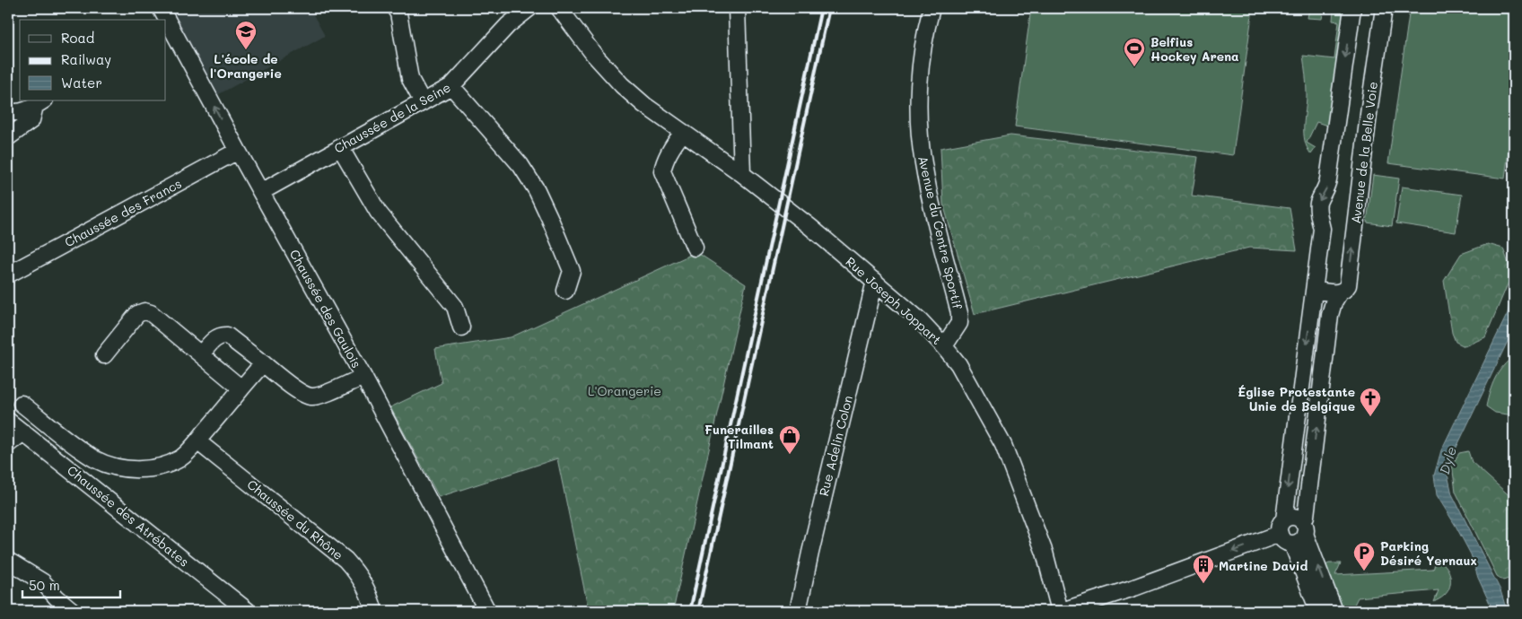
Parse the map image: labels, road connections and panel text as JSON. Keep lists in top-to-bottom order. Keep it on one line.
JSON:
{"streets":{"street":["Chaussée de la Seine","Avenue de la Belle Voie","Chaussée des Francs","Avenue du Centre Sportif","Rue Joseph Joppart","Chaussée des Gaulois","Rue Adelin Colon","Chaussée des Atrébates","Chaussée du Rhône"]},"crossings":[["Chaussée de la Seine","Chaussée des Gaulois"],["Chaussée des Francs","Chaussée des Gaulois"],["Avenue du Centre Sportif","Rue Joseph Joppart"],["Rue Joseph Joppart","Rue Adelin Colon"]],"water":["Dyle"],"parks":["L'Orangerie"],"places":{"school or university":["L'école de l'Orangerie"],"sports":["Belfius Hockey Arena"],"church":["Église Protestante Unie de Belgique"],"shop":["Funerailles Tilmant"],"parking":["Parking Désiré Yernaux"],"building":["Martine David"]},"legend":["Road","Railway","Water"],"scale_bar":"50 m"}
